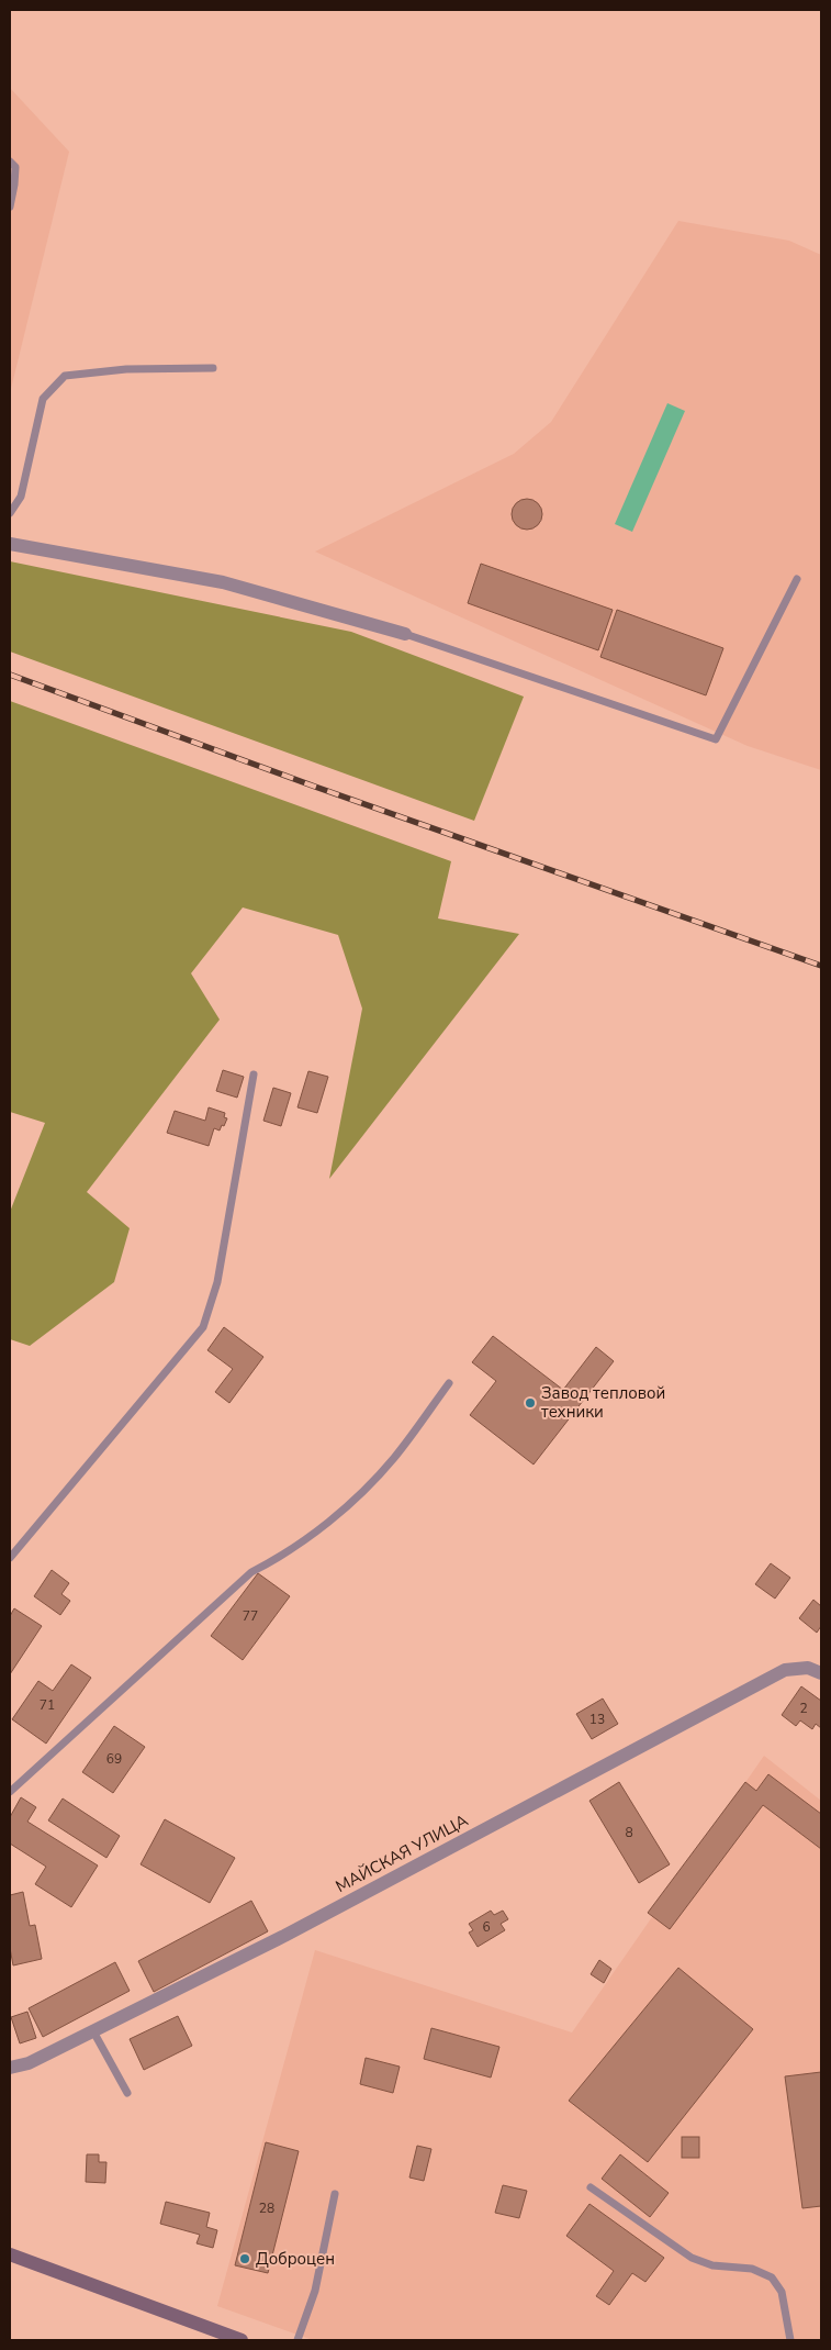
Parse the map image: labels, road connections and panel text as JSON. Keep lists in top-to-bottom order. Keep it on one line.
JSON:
{"streets":{"street":["МАЙСКАЯ УЛИЦА"]},"places":["Завод тепловой техники","Доброцен"],"house_numbers":["77","71","2","13","69","8","6","28"]}
